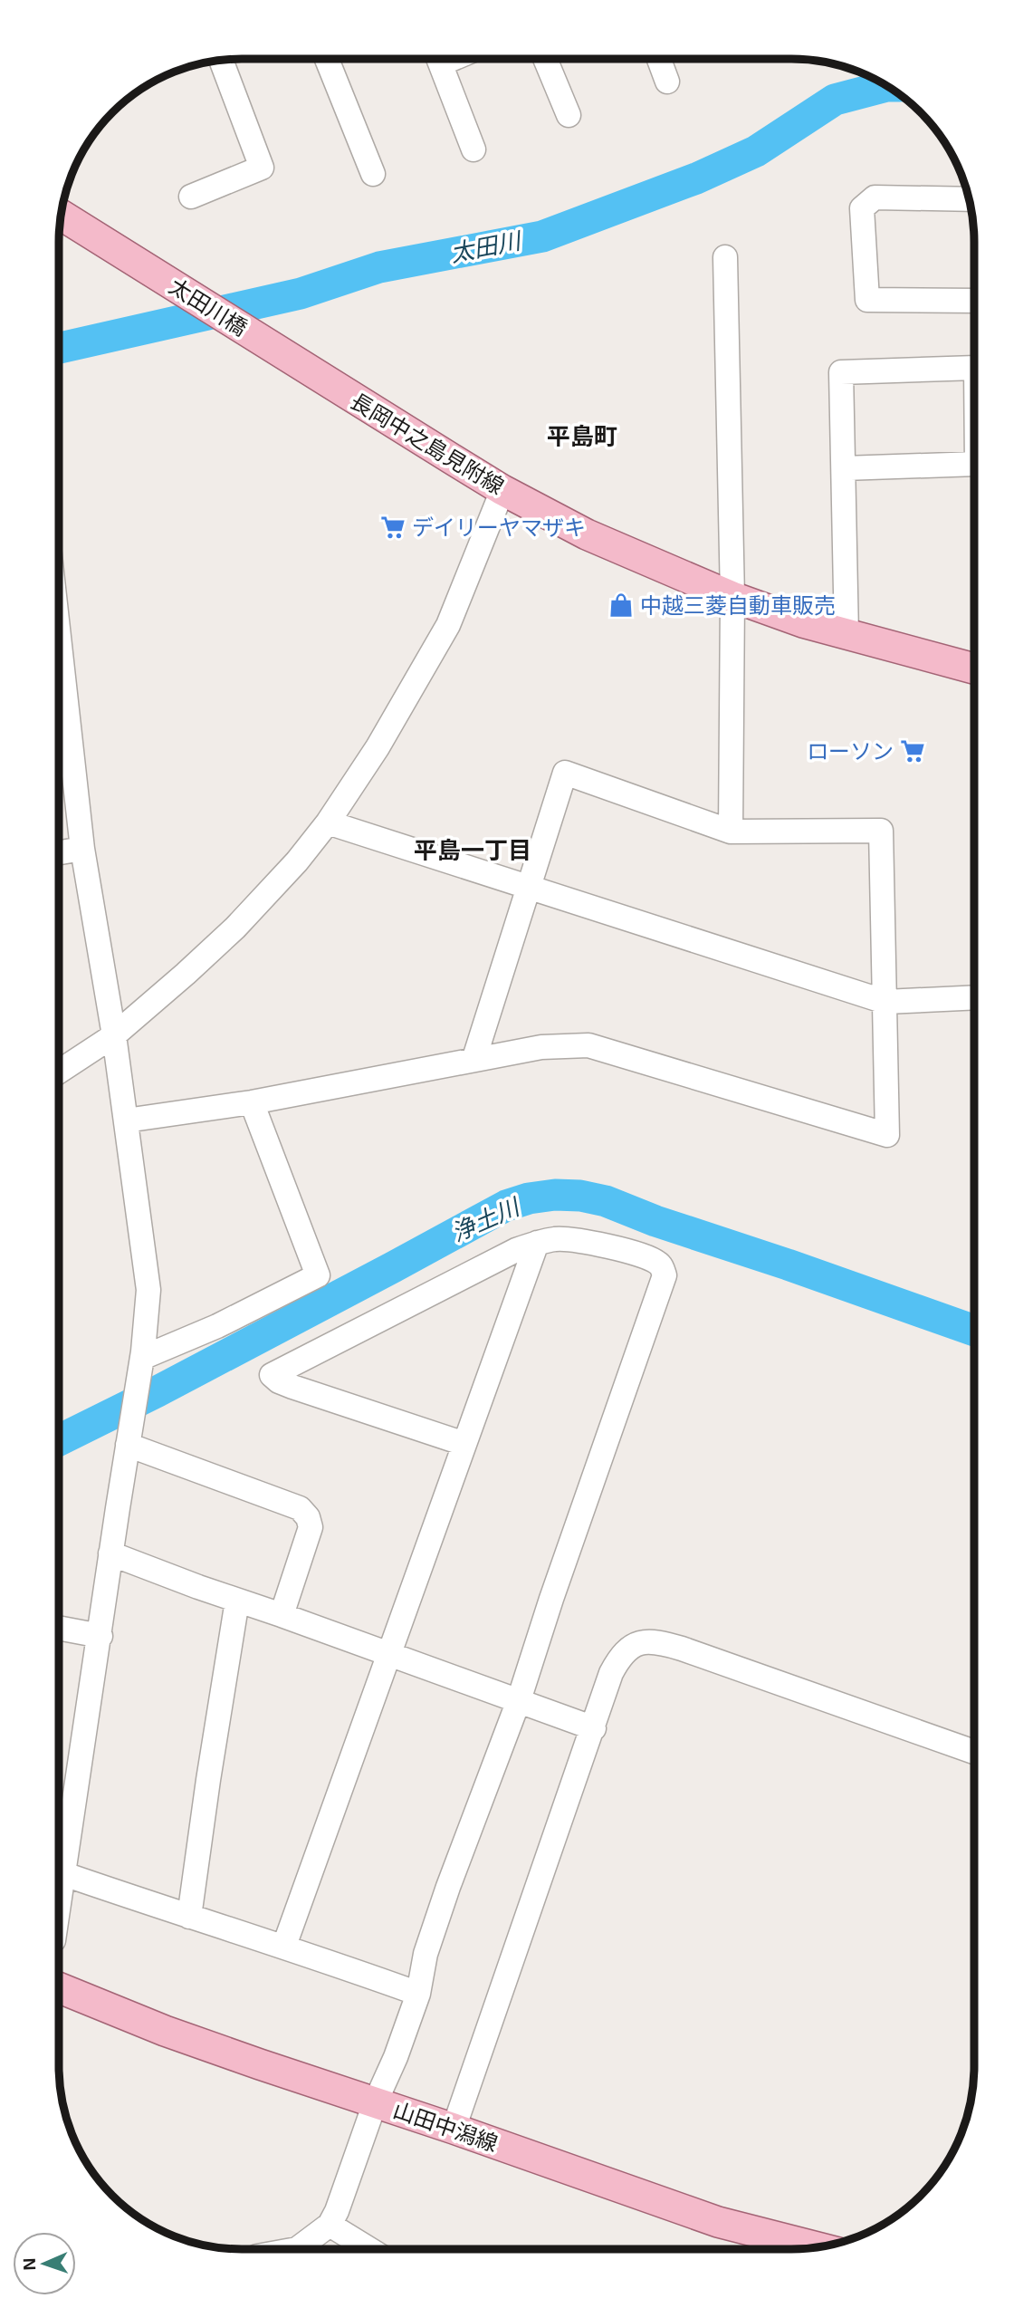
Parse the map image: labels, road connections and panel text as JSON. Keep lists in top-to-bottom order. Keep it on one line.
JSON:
{"streets":{"main road":["太田川橋","長岡中之島見附線","山田中潟線"]},"crossings":[["太田川橋","長岡中之島見附線"]],"districts":["平島町","平島一丁目"],"water":["太田川","浄土川"],"places":{"supermarket":["デイリーヤマザキ","ローソン"],"shop":["中越三菱自動車販売"]},"north":"left"}
